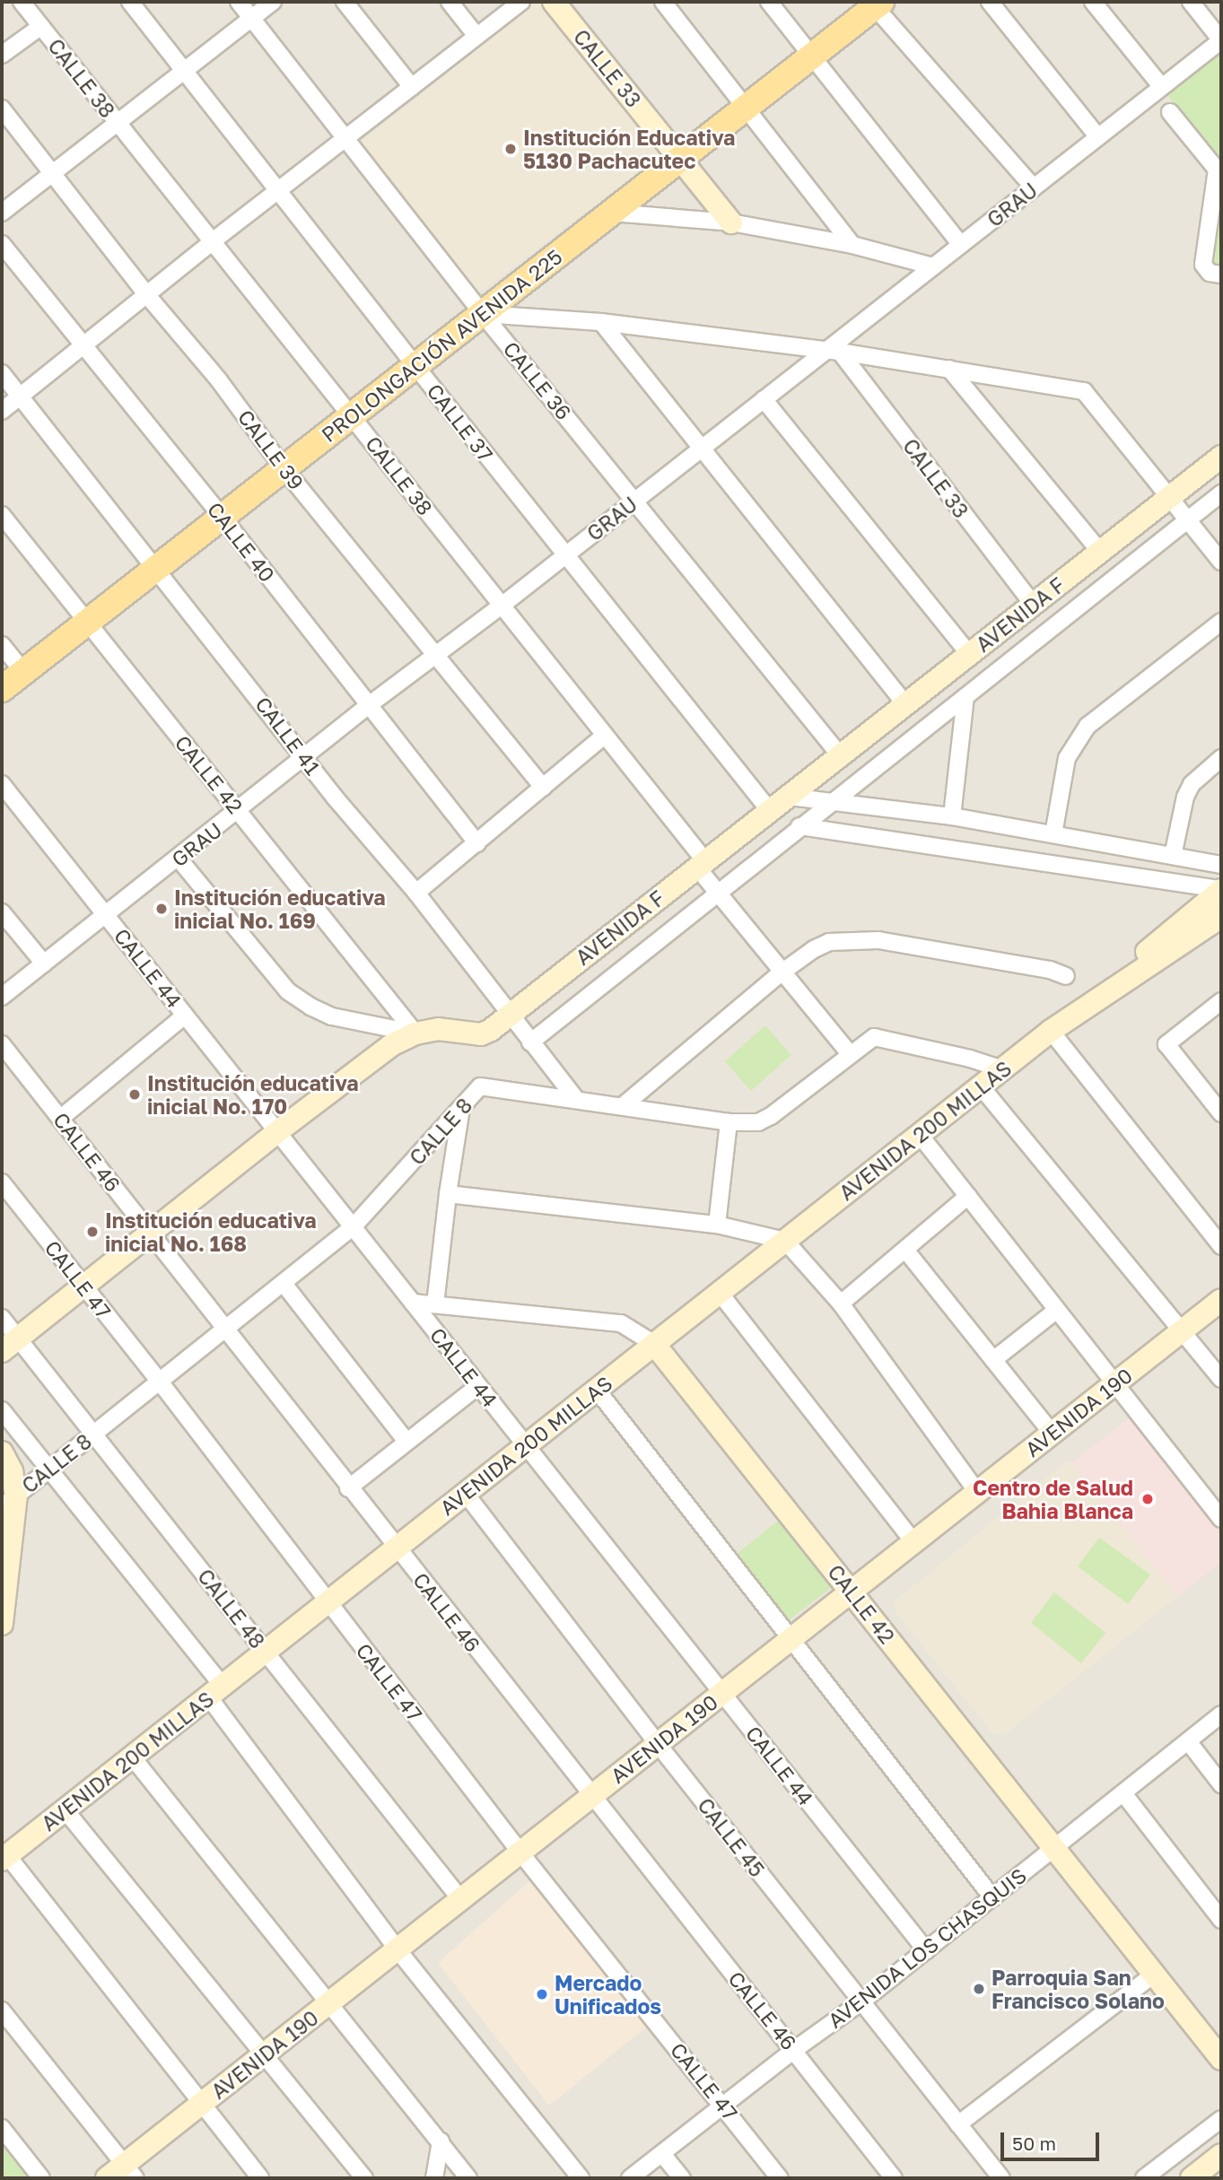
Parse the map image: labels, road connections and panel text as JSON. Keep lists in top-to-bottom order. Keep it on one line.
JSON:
{"streets":{"main road":["PROLONGACIÓN AVENIDA 225"],"street":["CALLE 33","CALLE 38","GRAU","CALLE 36","CALLE 37","CALLE 39","CALLE 40","AVENIDA F","CALLE 41","CALLE 42","CALLE 44","AVENIDA 200 MILLAS","CALLE 8","CALLE 46","CALLE 47","AVENIDA 190","CALLE 48","CALLE 45","AVENIDA LOS CHASQUIS"]},"crossings":[["CALLE 33","GRAU"],["CALLE 33","PROLONGACIÓN AVENIDA 225"],["CALLE 33","AVENIDA F"],["CALLE 38","GRAU"],["CALLE 38","PROLONGACIÓN AVENIDA 225"],["CALLE 38","AVENIDA F"],["CALLE 38","CALLE 8"],["GRAU","CALLE 36"],["GRAU","CALLE 37"],["GRAU","CALLE 39"],["GRAU","CALLE 40"],["GRAU","CALLE 41"],["GRAU","CALLE 42"],["GRAU","CALLE 44"],["PROLONGACIÓN AVENIDA 225","CALLE 36"],["PROLONGACIÓN AVENIDA 225","CALLE 37"],["PROLONGACIÓN AVENIDA 225","CALLE 39"],["PROLONGACIÓN AVENIDA 225","CALLE 40"],["PROLONGACIÓN AVENIDA 225","CALLE 41"],["PROLONGACIÓN AVENIDA 225","CALLE 42"],["CALLE 36","AVENIDA F"],["CALLE 37","AVENIDA F"],["AVENIDA F","CALLE 41"],["AVENIDA F","CALLE 42"],["AVENIDA F","CALLE 44"],["AVENIDA F","CALLE 46"],["AVENIDA F","CALLE 47"],["AVENIDA F","CALLE 48"],["CALLE 41","CALLE 8"],["CALLE 42","CALLE 44"],["CALLE 42","AVENIDA 200 MILLAS"],["CALLE 42","AVENIDA 190"],["CALLE 42","AVENIDA LOS CHASQUIS"],["CALLE 44","AVENIDA 200 MILLAS"],["CALLE 44","CALLE 8"],["CALLE 44","AVENIDA 190"],["CALLE 44","AVENIDA LOS CHASQUIS"],["AVENIDA 200 MILLAS","CALLE 8"],["AVENIDA 200 MILLAS","CALLE 46"],["AVENIDA 200 MILLAS","CALLE 47"],["AVENIDA 200 MILLAS","CALLE 48"],["AVENIDA 200 MILLAS","CALLE 45"],["CALLE 8","CALLE 46"],["CALLE 8","CALLE 47"],["CALLE 8","CALLE 48"],["CALLE 46","AVENIDA 190"],["CALLE 46","AVENIDA LOS CHASQUIS"],["CALLE 47","AVENIDA 190"],["CALLE 47","AVENIDA LOS CHASQUIS"],["AVENIDA 190","CALLE 48"],["AVENIDA 190","CALLE 45"],["CALLE 45","AVENIDA LOS CHASQUIS"]],"places":["Institución Educativa 5130 Pachacutec","Institución educativa inicial No. 169","Institución educativa inicial No. 170","Institución educativa inicial No. 168","Centro de Salud Bahia Blanca","Parroquia San Francisco Solano","Mercado Unificados"],"scale_bar":"50 m"}
